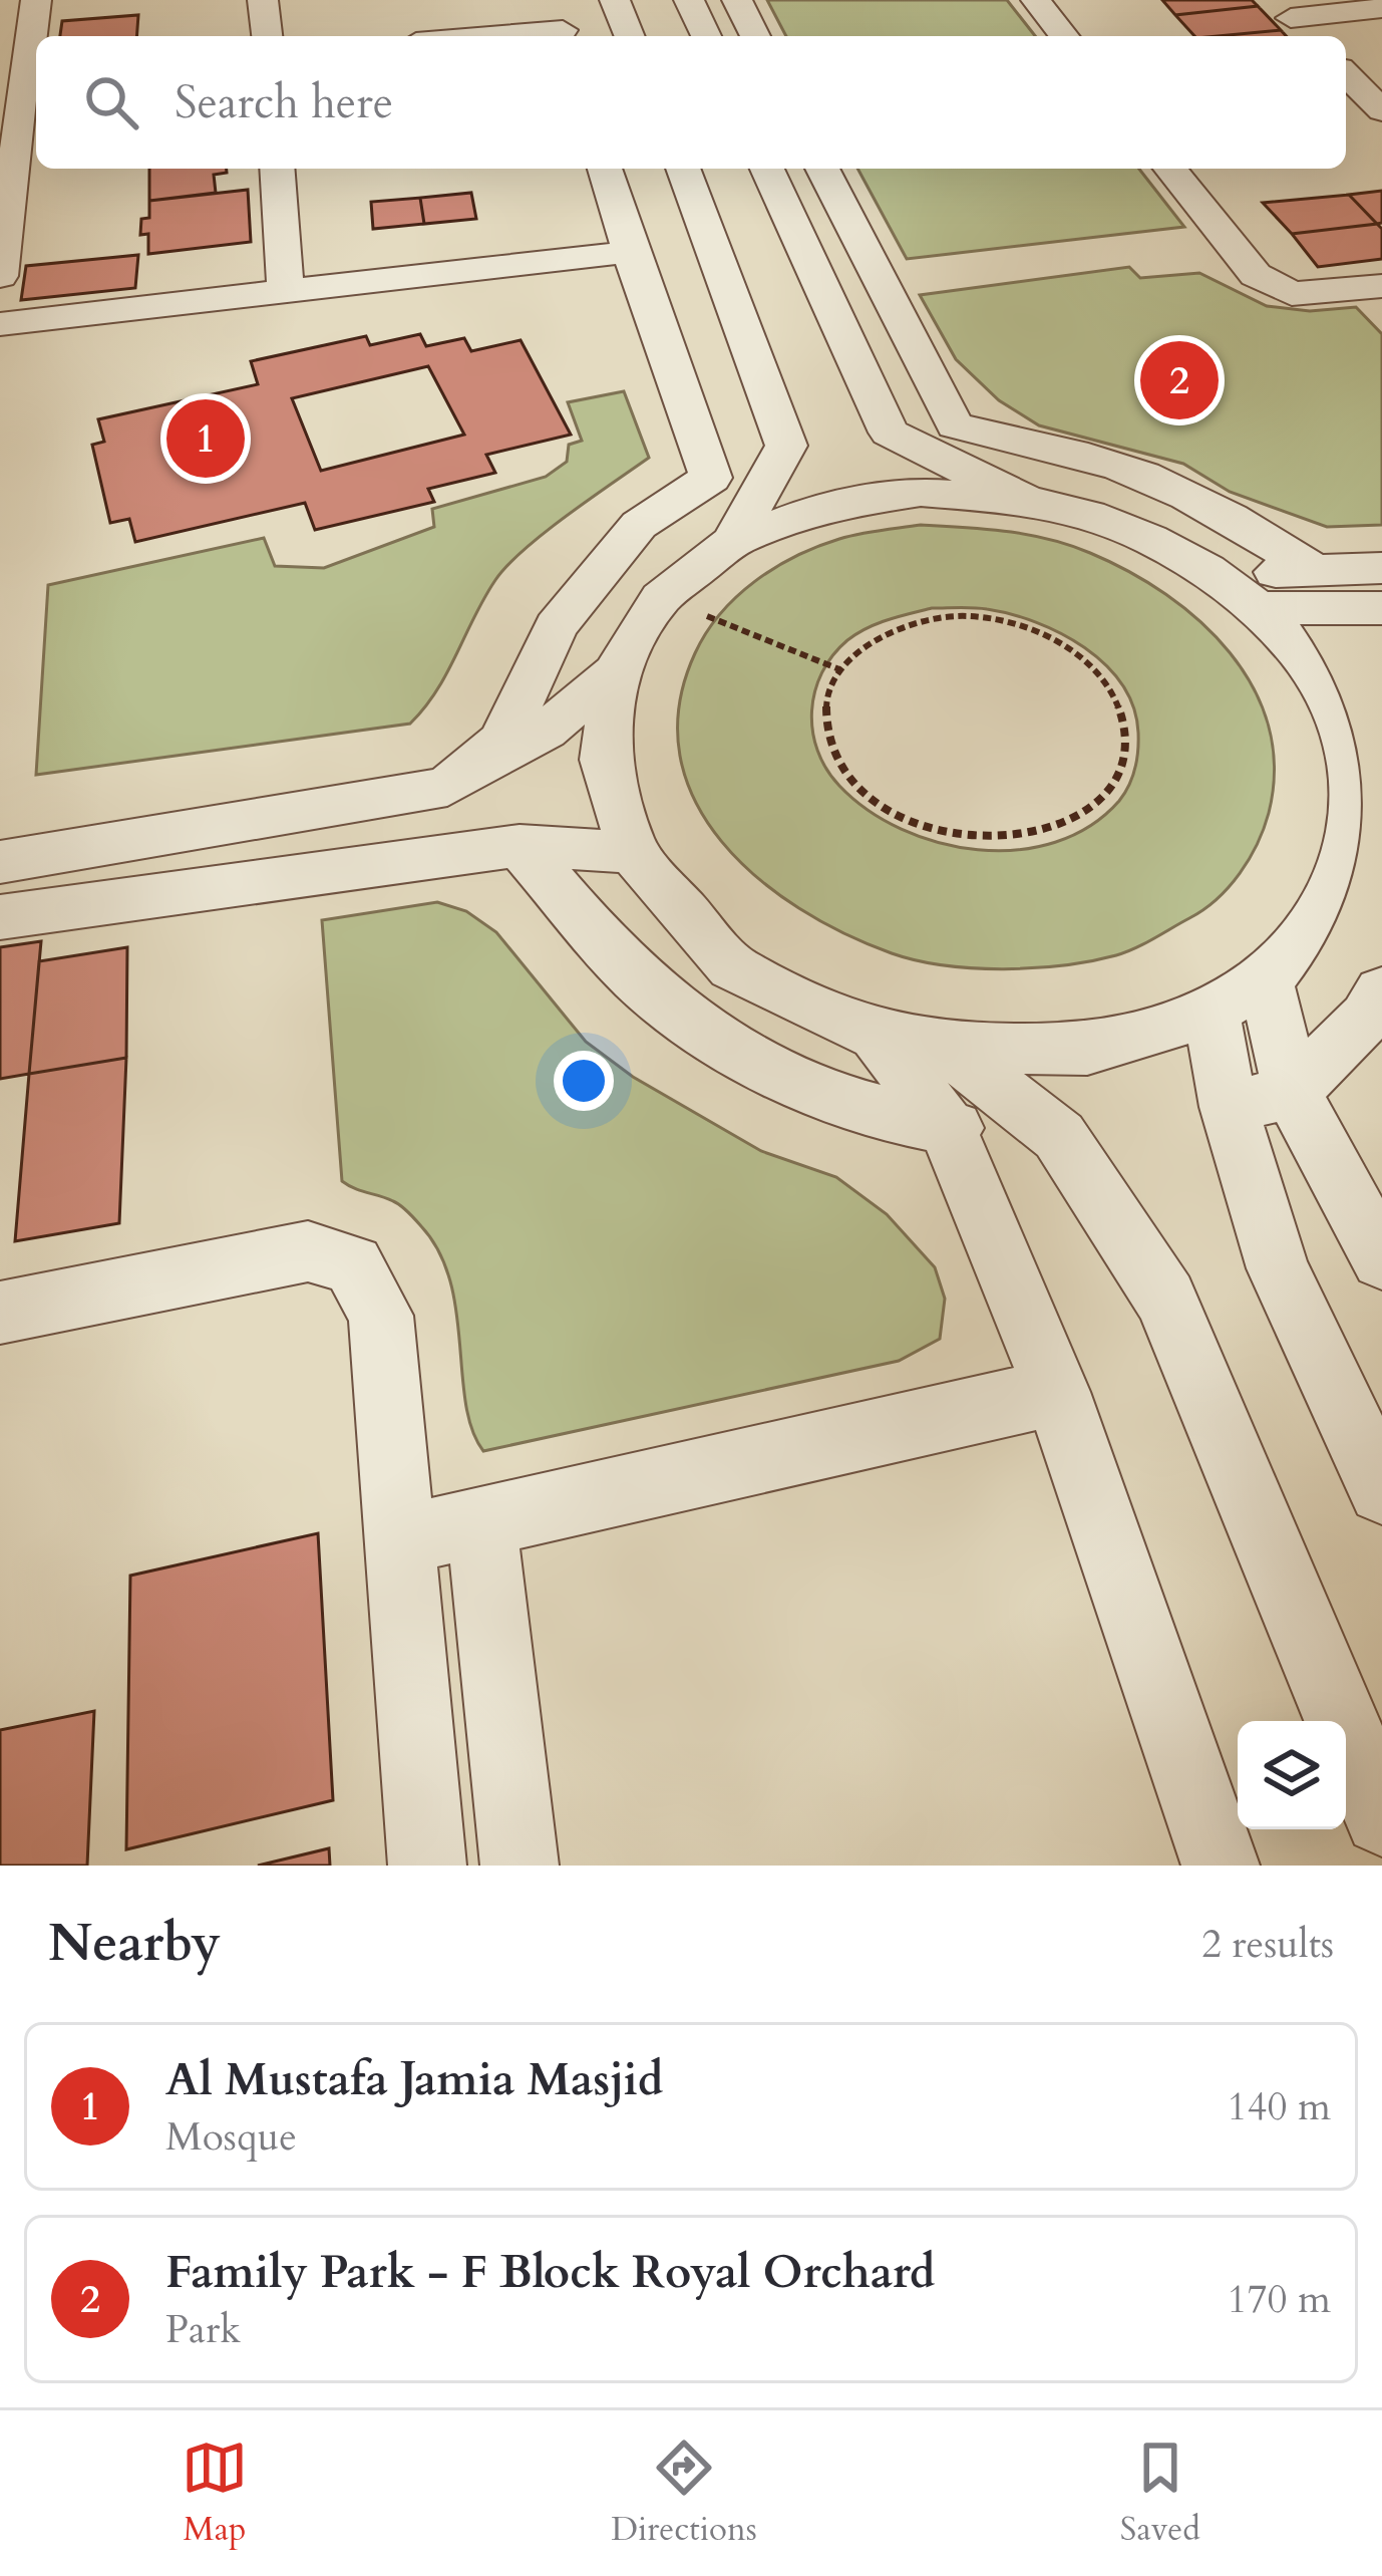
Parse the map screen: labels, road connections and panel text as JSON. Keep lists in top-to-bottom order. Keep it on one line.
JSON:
{"page":{"search":"Search here","pins":["2","1"],"heading":["Nearby","2 results"],"list":[{"mark":"1","name":"Al Mustafa Jamia Masjid","note":"Mosque","value":"140 m"},{"mark":"2","name":"Family Park - F Block Royal Orchard","note":"Park","value":"170 m"}],"nav":["Map","Directions","Saved"]}}
